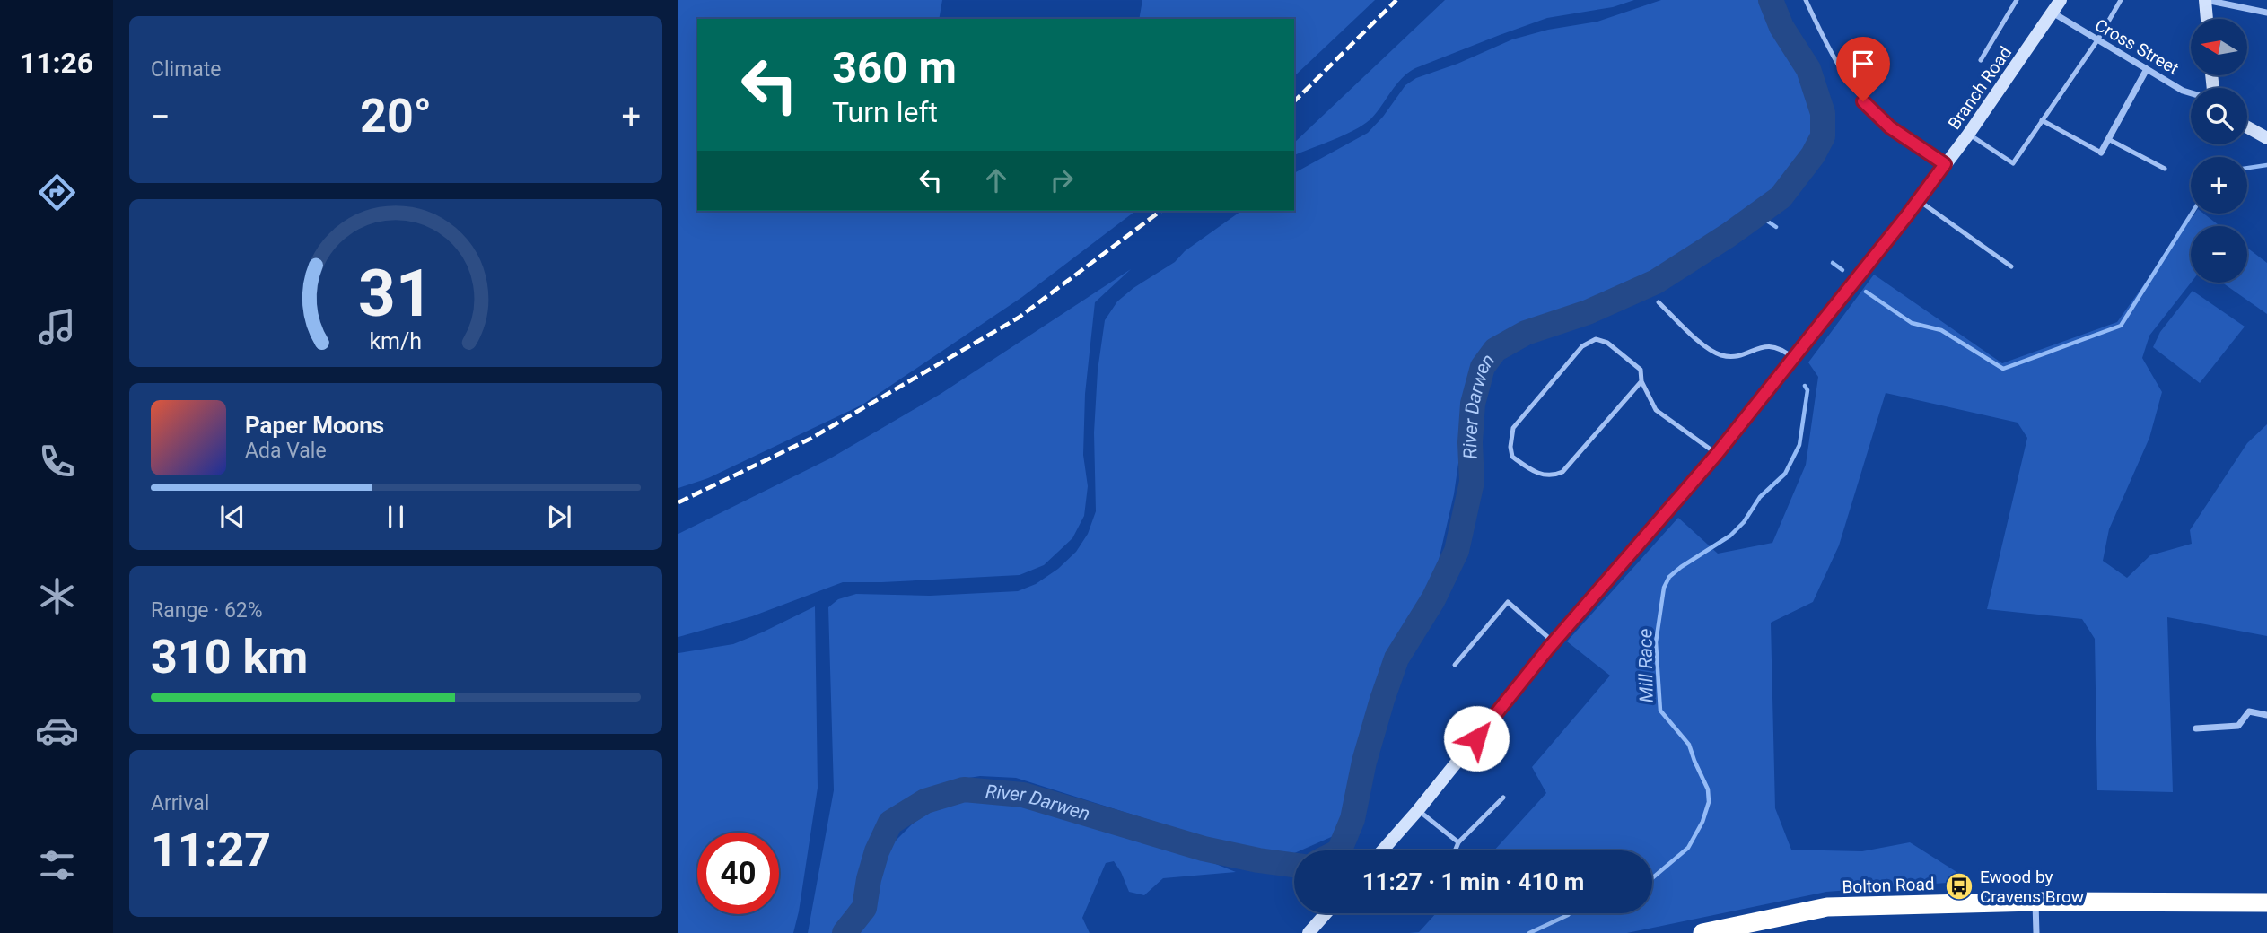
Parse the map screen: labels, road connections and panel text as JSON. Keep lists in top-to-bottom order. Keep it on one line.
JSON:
{"streets":{"highway":["Bolton Road"],"street":["Cross Street","Branch Road"]},"crossings":[["Cross Street","Branch Road"]],"water":["River Darwen","Mill Race"],"places":{"bus stop":["Ewood by Cravens Brow"]},"north":"left","page":{"tabs":"11:26","tile":["Climate",["Range · 62%","310 km"],["Arrival","11:27"]],"map_buttons":["+","−"],"turn":["360 m","Turn left"],"heat":["−","20°","+"],"song":["Paper Moons","Ada Vale"],"limit":"40","trip":"11:27 · 1 min · 410 m","gauge":["31","km/h"]}}
